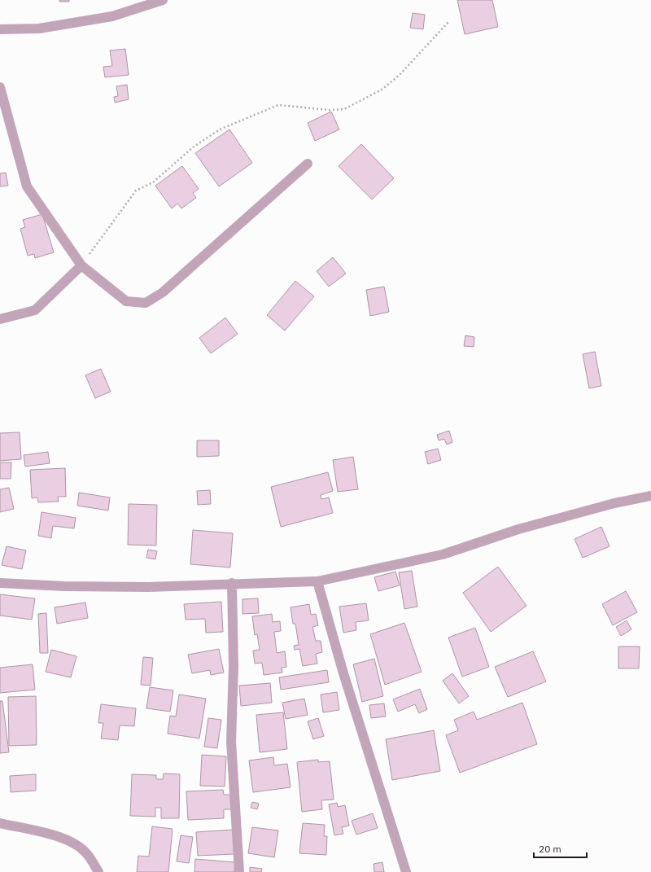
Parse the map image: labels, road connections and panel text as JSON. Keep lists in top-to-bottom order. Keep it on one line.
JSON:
{"scale_bar":"20 m"}
